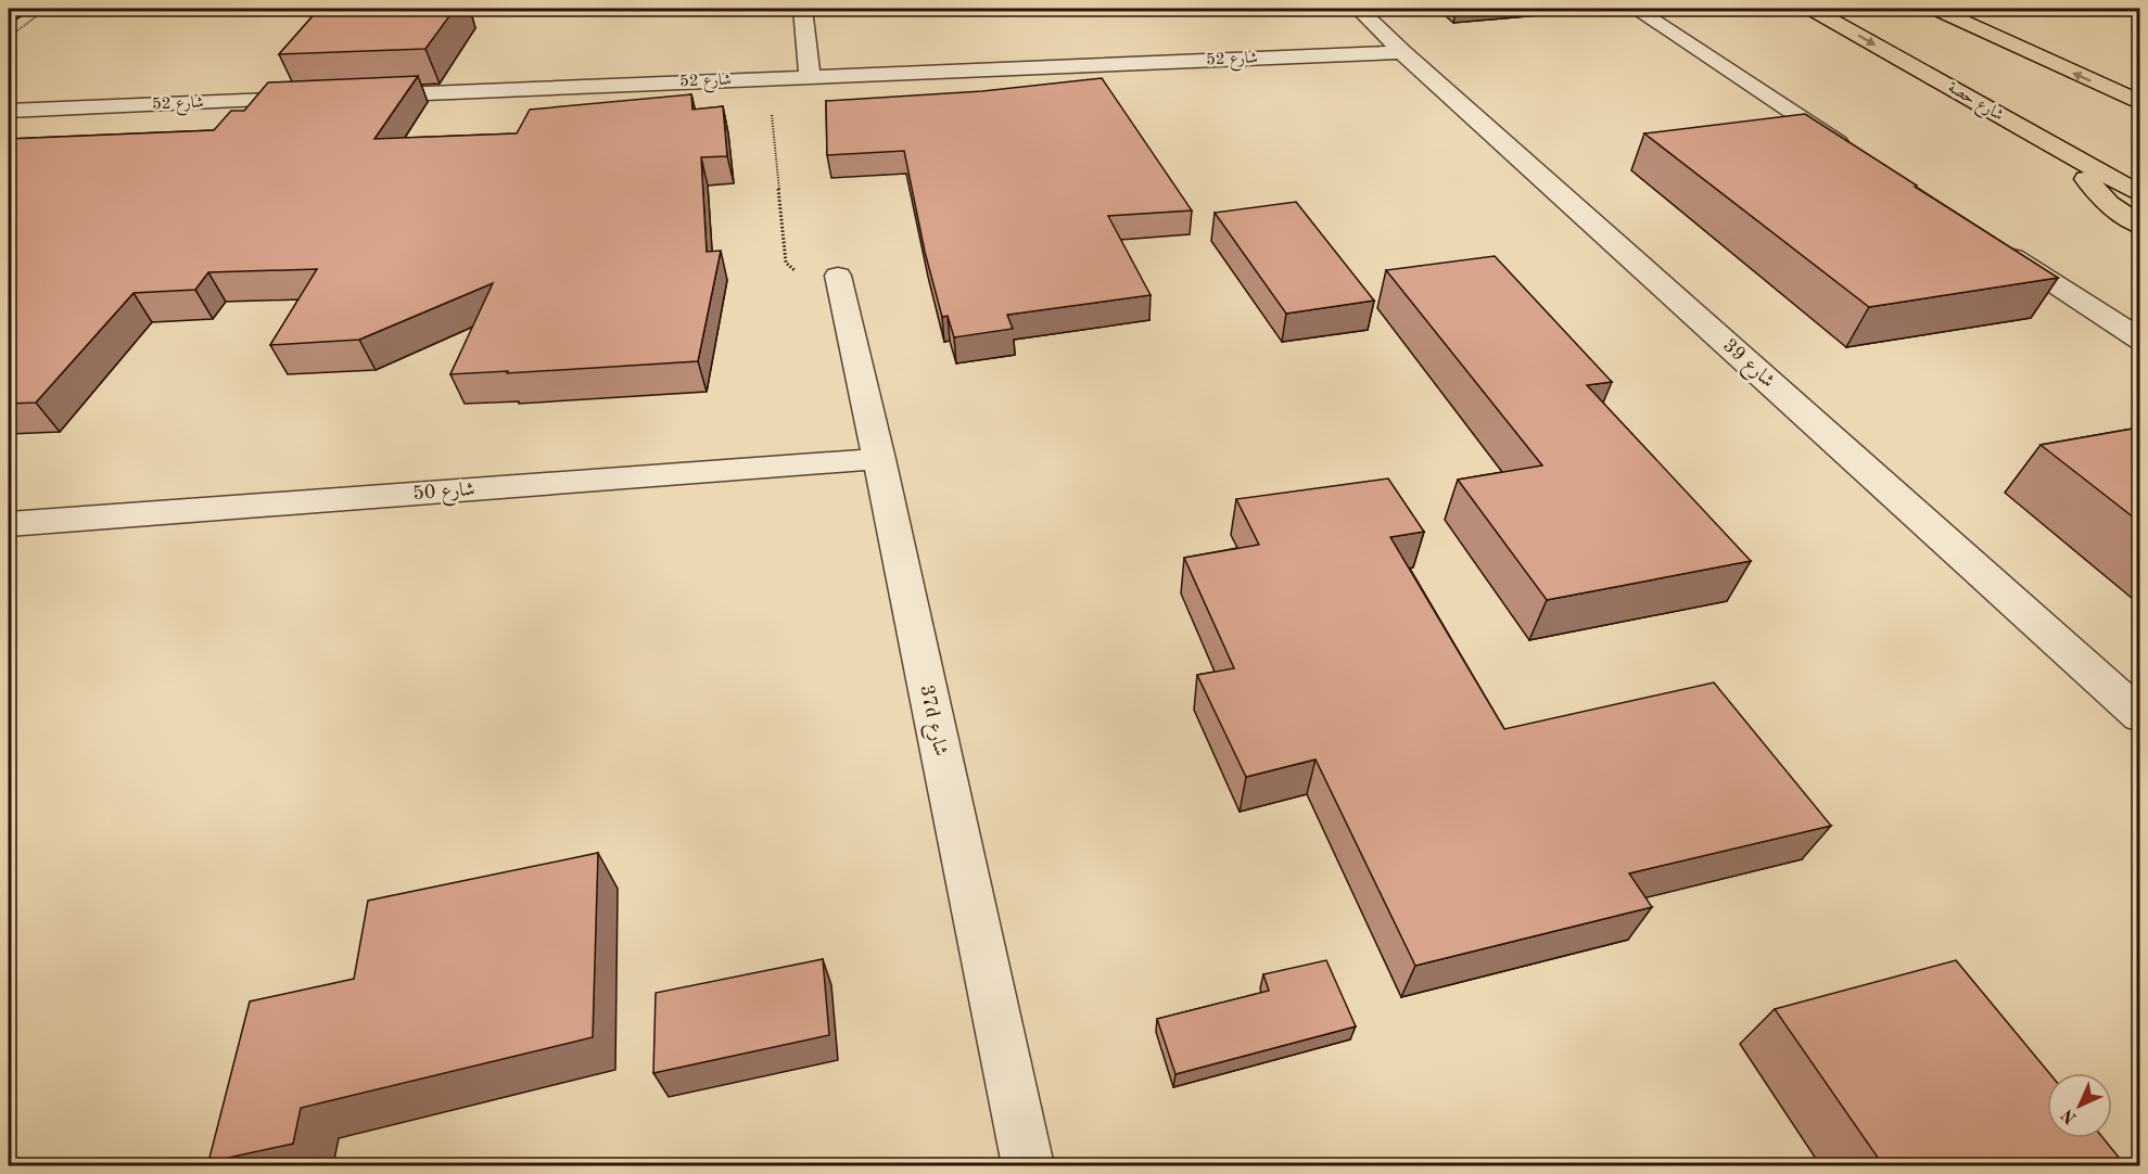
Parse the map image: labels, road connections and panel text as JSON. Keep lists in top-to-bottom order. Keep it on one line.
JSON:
{"streets":{"main road":["شارع حصة"],"street":["شارع 52","شارع 39","شارع 50","37d شارع"]},"crossings":[["شارع 52","شارع 39"],["شارع 50","37d شارع"]],"north":"bottom left"}
